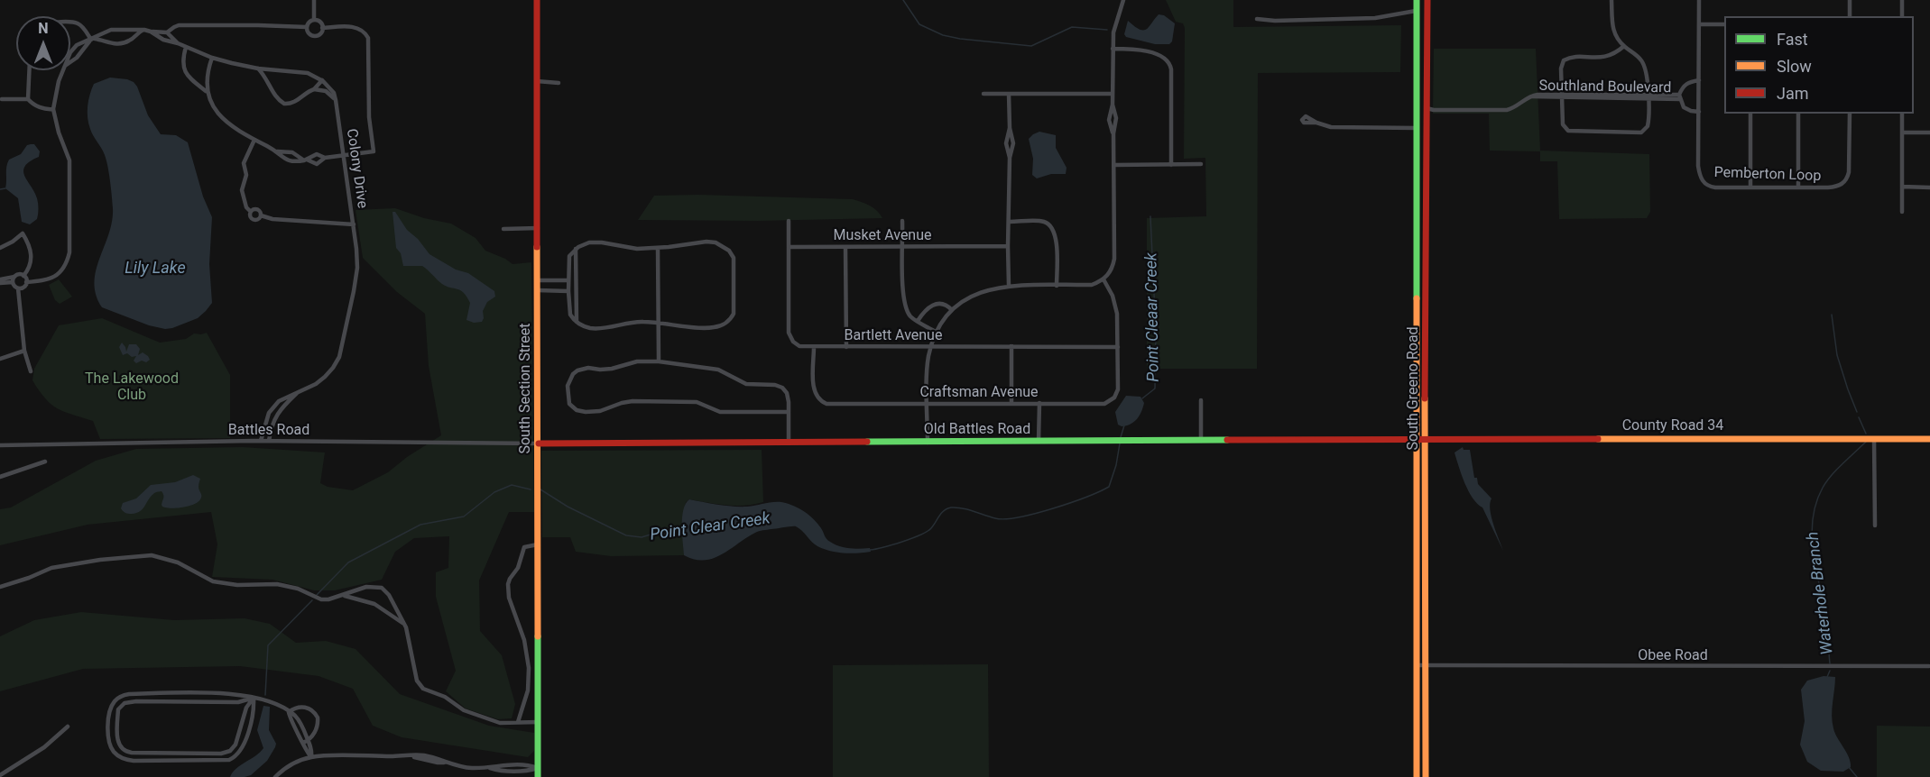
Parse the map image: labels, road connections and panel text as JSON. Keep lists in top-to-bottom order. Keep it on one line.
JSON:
{"streets":{"street":["Southland Boulevard","Colony Drive","Pemberton Loop","Musket Avenue","Bartlett Avenue","South Section Street","South Greeno Road","Craftsman Avenue","County Road 34","Old Battles Road","Battles Road","Obee Road"]},"crossings":[["Southland Boulevard","Pemberton Loop"],["Southland Boulevard","South Greeno Road"],["Colony Drive","Battles Road"],["Musket Avenue","Bartlett Avenue"],["Bartlett Avenue","Craftsman Avenue"],["South Section Street","Old Battles Road"],["South Section Street","Battles Road"],["South Greeno Road","County Road 34"],["South Greeno Road","Old Battles Road"],["South Greeno Road","Obee Road"],["County Road 34","Old Battles Road"],["Old Battles Road","Battles Road"]],"water":["Lily Lake","Point Cleaar Creek","Point Clear Creek","Waterhole Branch"],"parks":["The Lakewood Club"],"legend":["Fast","Slow","Jam"],"north":"top"}
